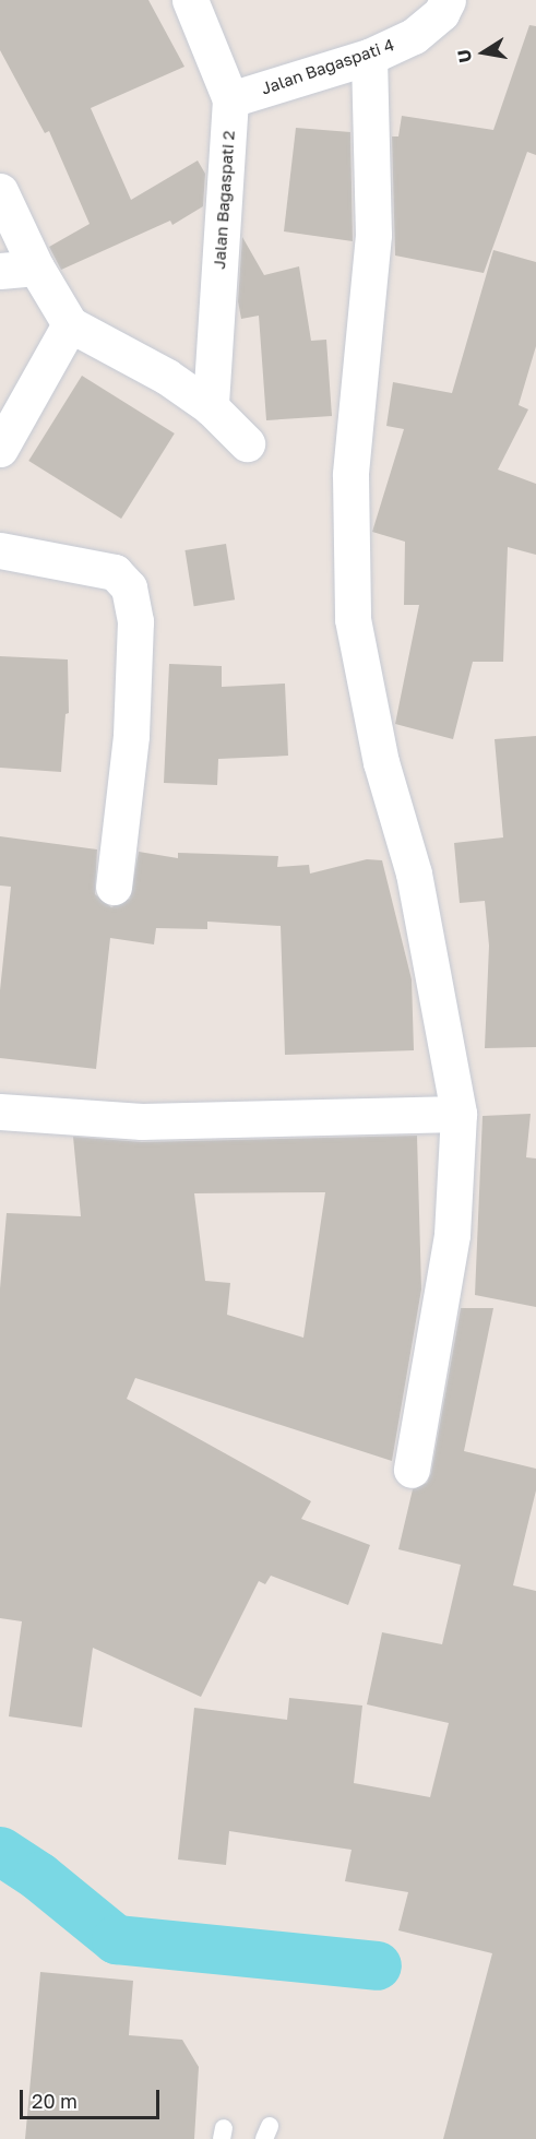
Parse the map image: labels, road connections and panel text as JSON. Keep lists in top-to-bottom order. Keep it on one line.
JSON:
{"streets":{"street":["Jalan Bagaspati 4","Jalan Bagaspati 2"]},"crossings":[["Jalan Bagaspati 4","Jalan Bagaspati 2"]],"scale_bar":"20 m","north":"left"}
